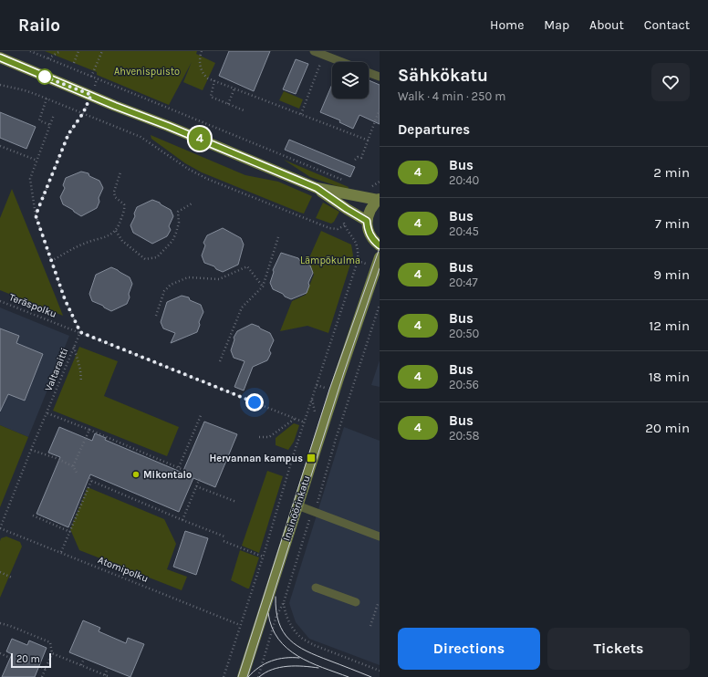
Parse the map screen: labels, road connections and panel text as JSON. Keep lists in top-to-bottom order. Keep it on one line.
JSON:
{"streets":{"street":["Insinöörinkatu"],"path":["Teräspolku","Valtaraitti","Atomipolku"]},"crossings":[["Teräspolku","Valtaraitti"],["Valtaraitti","Atomipolku"]],"parks":["Ahvenispuisto","Lämpökulma"],"places":{"transit":["Hervannan kampus"],"other":["Mikontalo"]},"lines":["bus line 4"],"scale_bar":"20 m","page":{"header":"Railo","nav":["Home","Map","About","Contact"],"on_map":"4","heading":[["Sähkökatu","Walk · 4 min · 250 m"],"Departures"],"list":[{"mark":"4","name":"Bus","note":"20:40","value":"2 min"},{"mark":"4","name":"Bus","note":"20:45","value":"7 min"},{"mark":"4","name":"Bus","note":"20:47","value":"9 min"},{"mark":"4","name":"Bus","note":"20:50","value":"12 min"},{"mark":"4","name":"Bus","note":"20:56","value":"18 min"},{"mark":"4","name":"Bus","note":"20:58","value":"20 min"}],"buttons":["Directions","Tickets"],"scale":"20 m"}}
